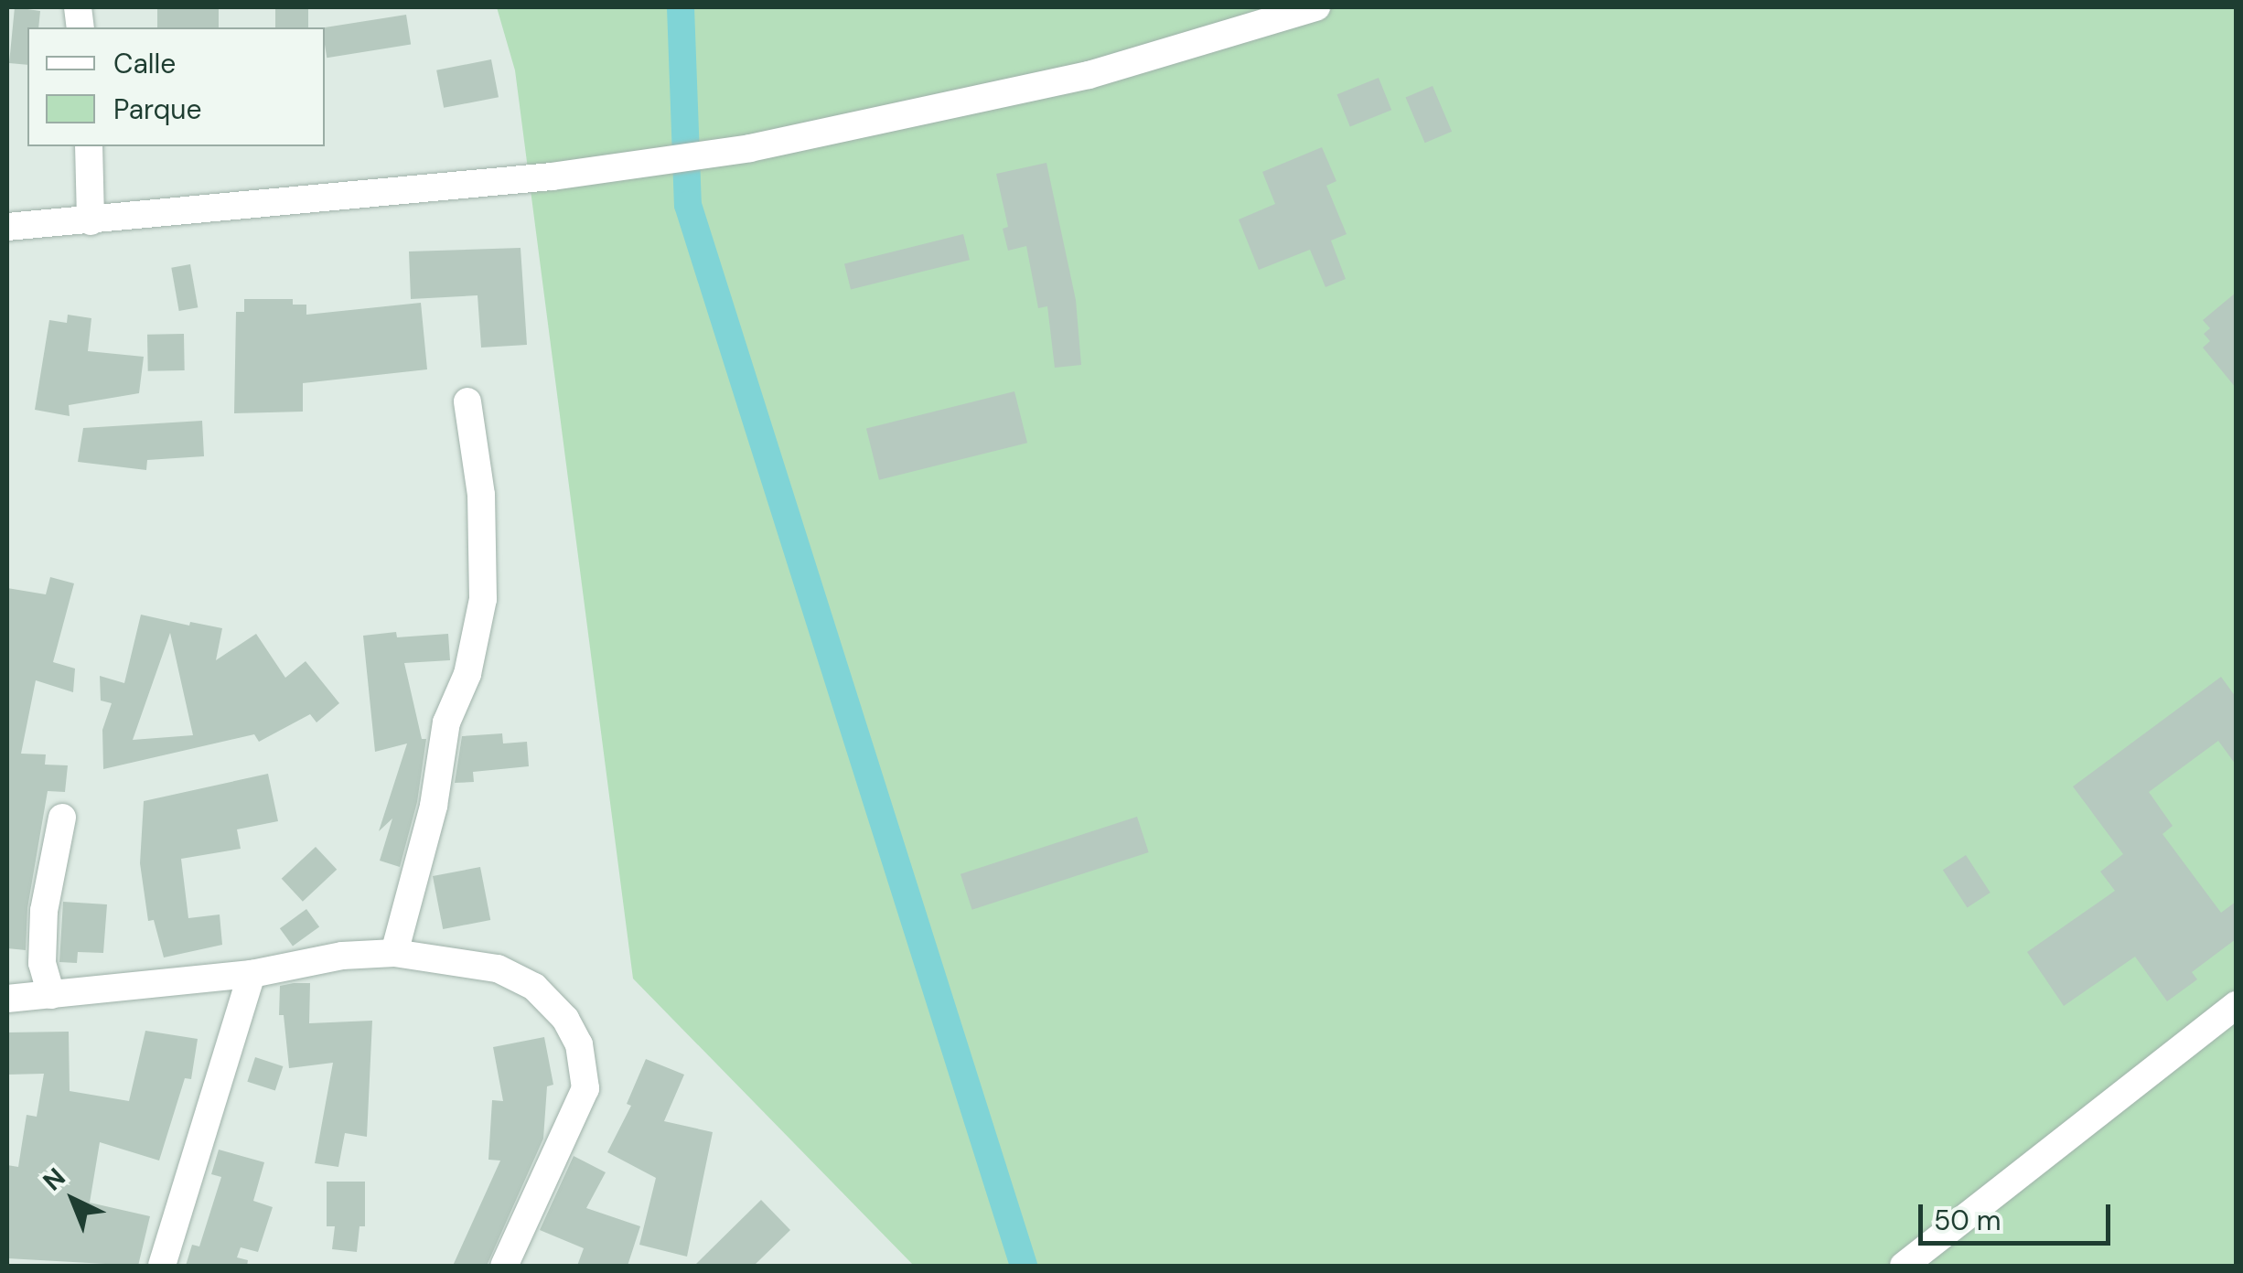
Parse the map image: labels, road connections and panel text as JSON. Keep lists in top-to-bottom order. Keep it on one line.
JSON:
{"legend":["Calle","Parque"],"scale_bar":"50 m","north":"top left"}
